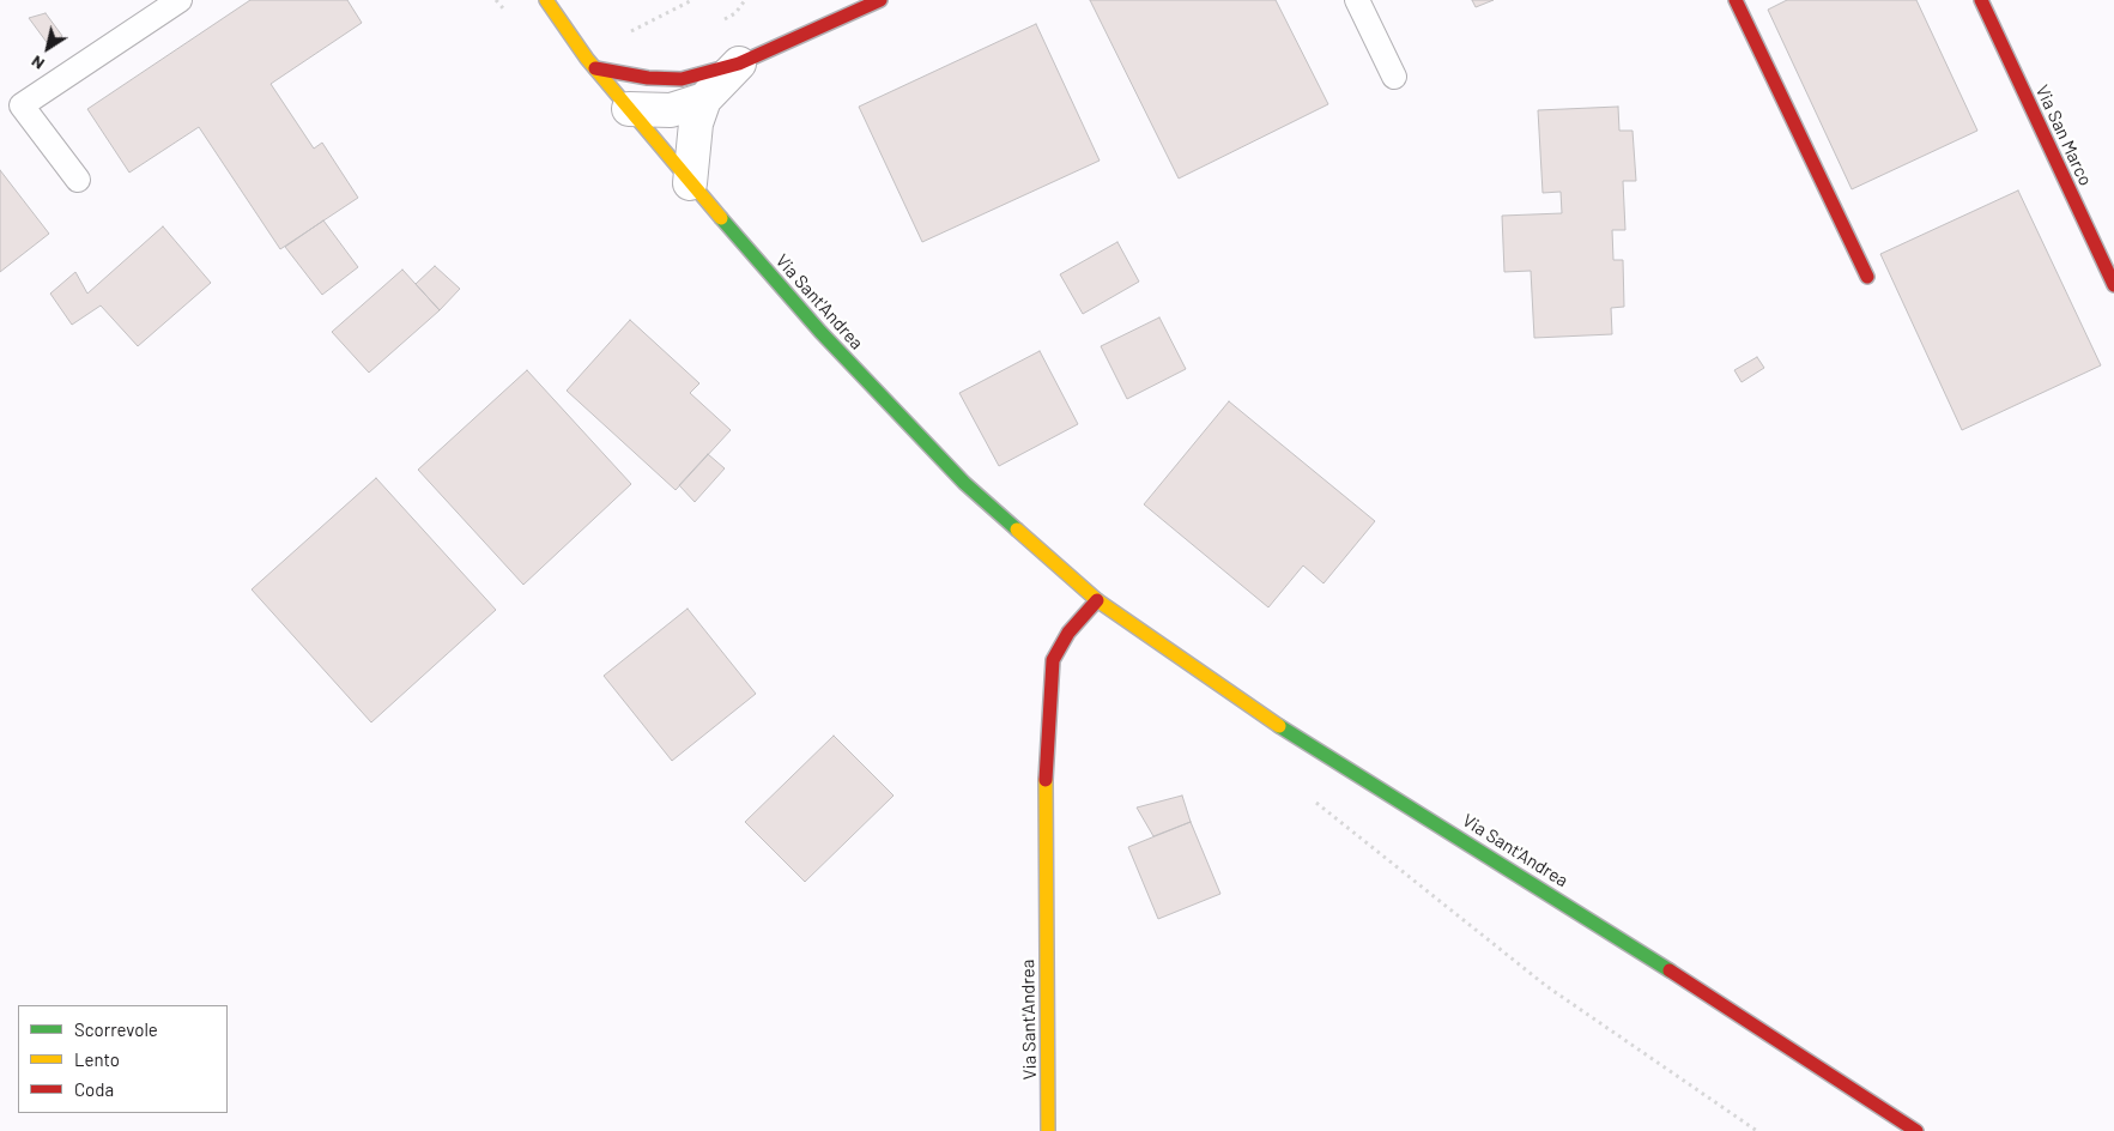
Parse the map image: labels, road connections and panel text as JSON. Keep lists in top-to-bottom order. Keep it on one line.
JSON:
{"streets":{"street":["Via San Marco","Via Sant'Andrea"]},"legend":["Scorrevole","Lento","Coda"],"north":"bottom left"}
